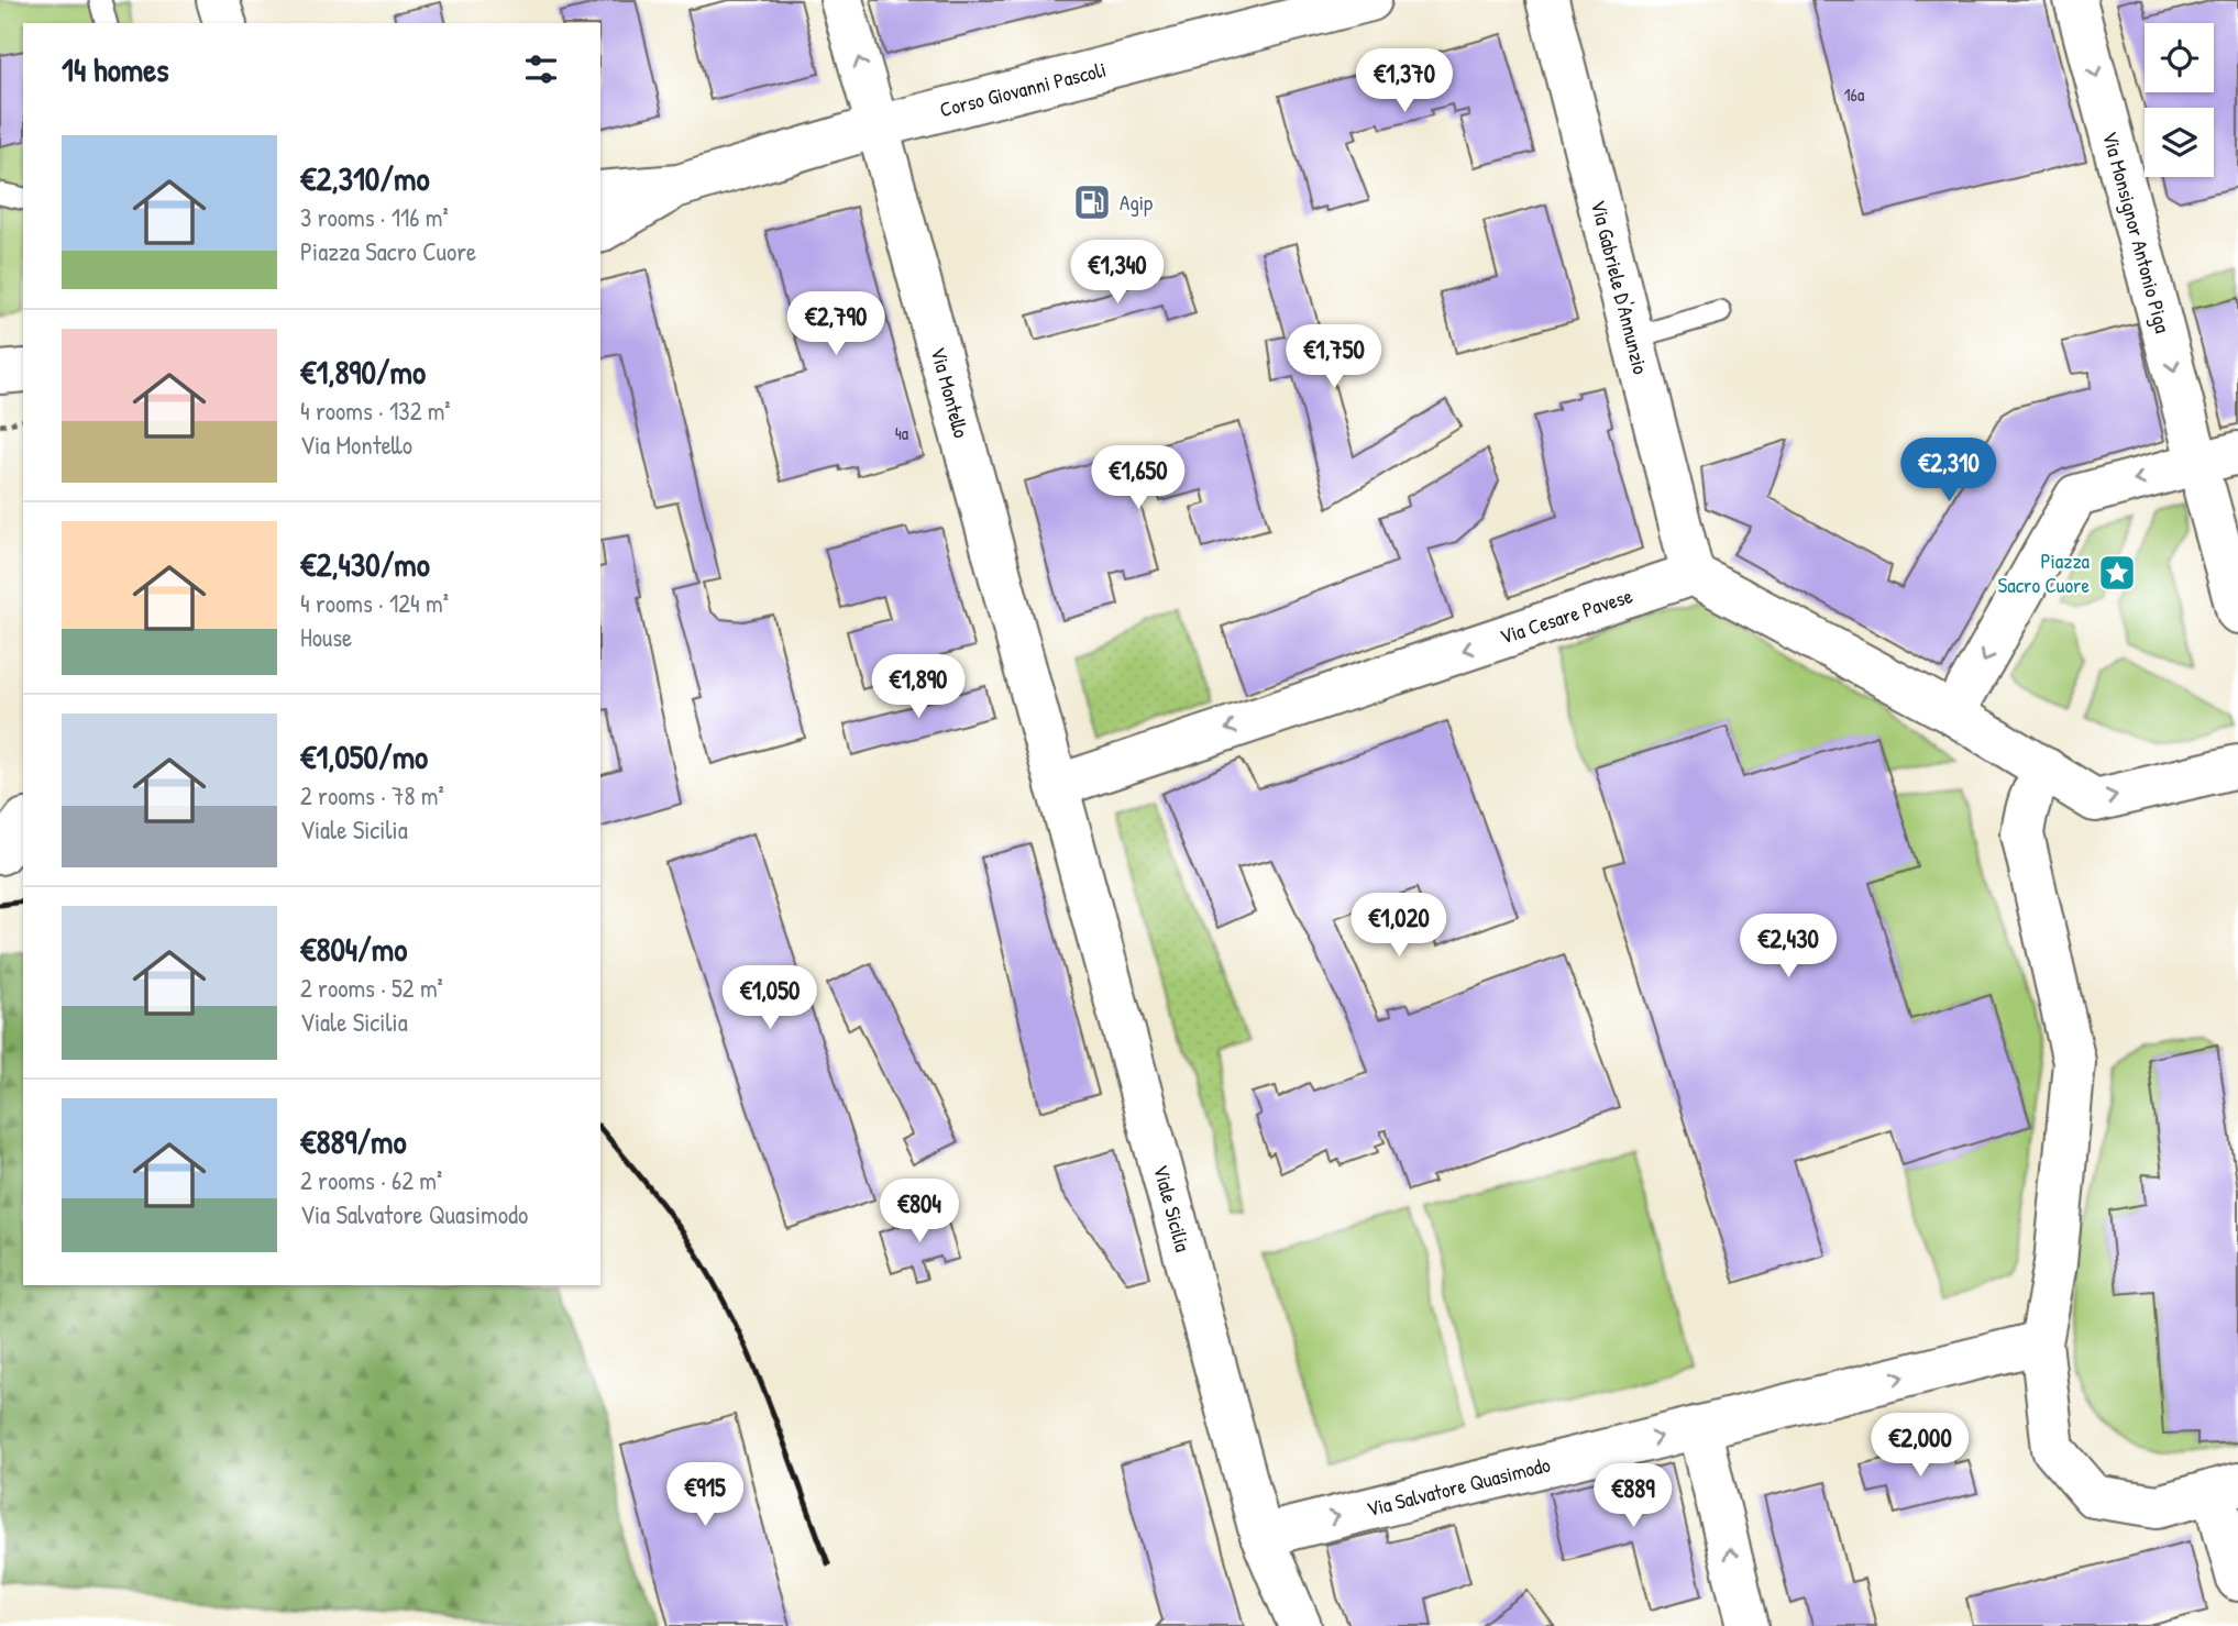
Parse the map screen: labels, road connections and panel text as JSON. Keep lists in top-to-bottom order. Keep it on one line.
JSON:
{"streets":{"street":["Corso Giovanni Pascoli","Via Monsignor Antonio Piga","Via Gabriele D'Annunzio","Via Montello","Via Cesare Pavese","Viale Sicilia","Via Salvatore Quasimodo"]},"crossings":[["Corso Giovanni Pascoli","Via Montello"],["Via Gabriele D'Annunzio","Via Cesare Pavese"],["Via Montello","Via Cesare Pavese"],["Via Montello","Viale Sicilia"],["Via Cesare Pavese","Viale Sicilia"],["Viale Sicilia","Via Salvatore Quasimodo"]],"one_way":["Via Monsignor Antonio Piga","Via Cesare Pavese","Via Salvatore Quasimodo"],"places":{"fuel station":["Agip"],"place":["Piazza Sacro Cuore"]},"house_numbers":["16a","4a"],"page":{"heading":"14 homes","price":["€1,370","€1,340","€2,790","€1,750","€2,310","€1,650","€1,890","€1,020","€2,430","€1,050","€804","€2,000","€915","€889"],"list":[{"name":"€2,310/mo","note":"3 rooms · 116 m² · Piazza Sacro Cuore"},{"name":"€1,890/mo","note":"4 rooms · 132 m² · Via Montello"},{"name":"€2,430/mo","note":"4 rooms · 124 m² · House"},{"name":"€1,050/mo","note":"2 rooms · 78 m² · Viale Sicilia"},{"name":"€804/mo","note":"2 rooms · 52 m² · Viale Sicilia"},{"name":"€889/mo","note":"2 rooms · 62 m² · Via Salvatore Quasimodo"}]}}
